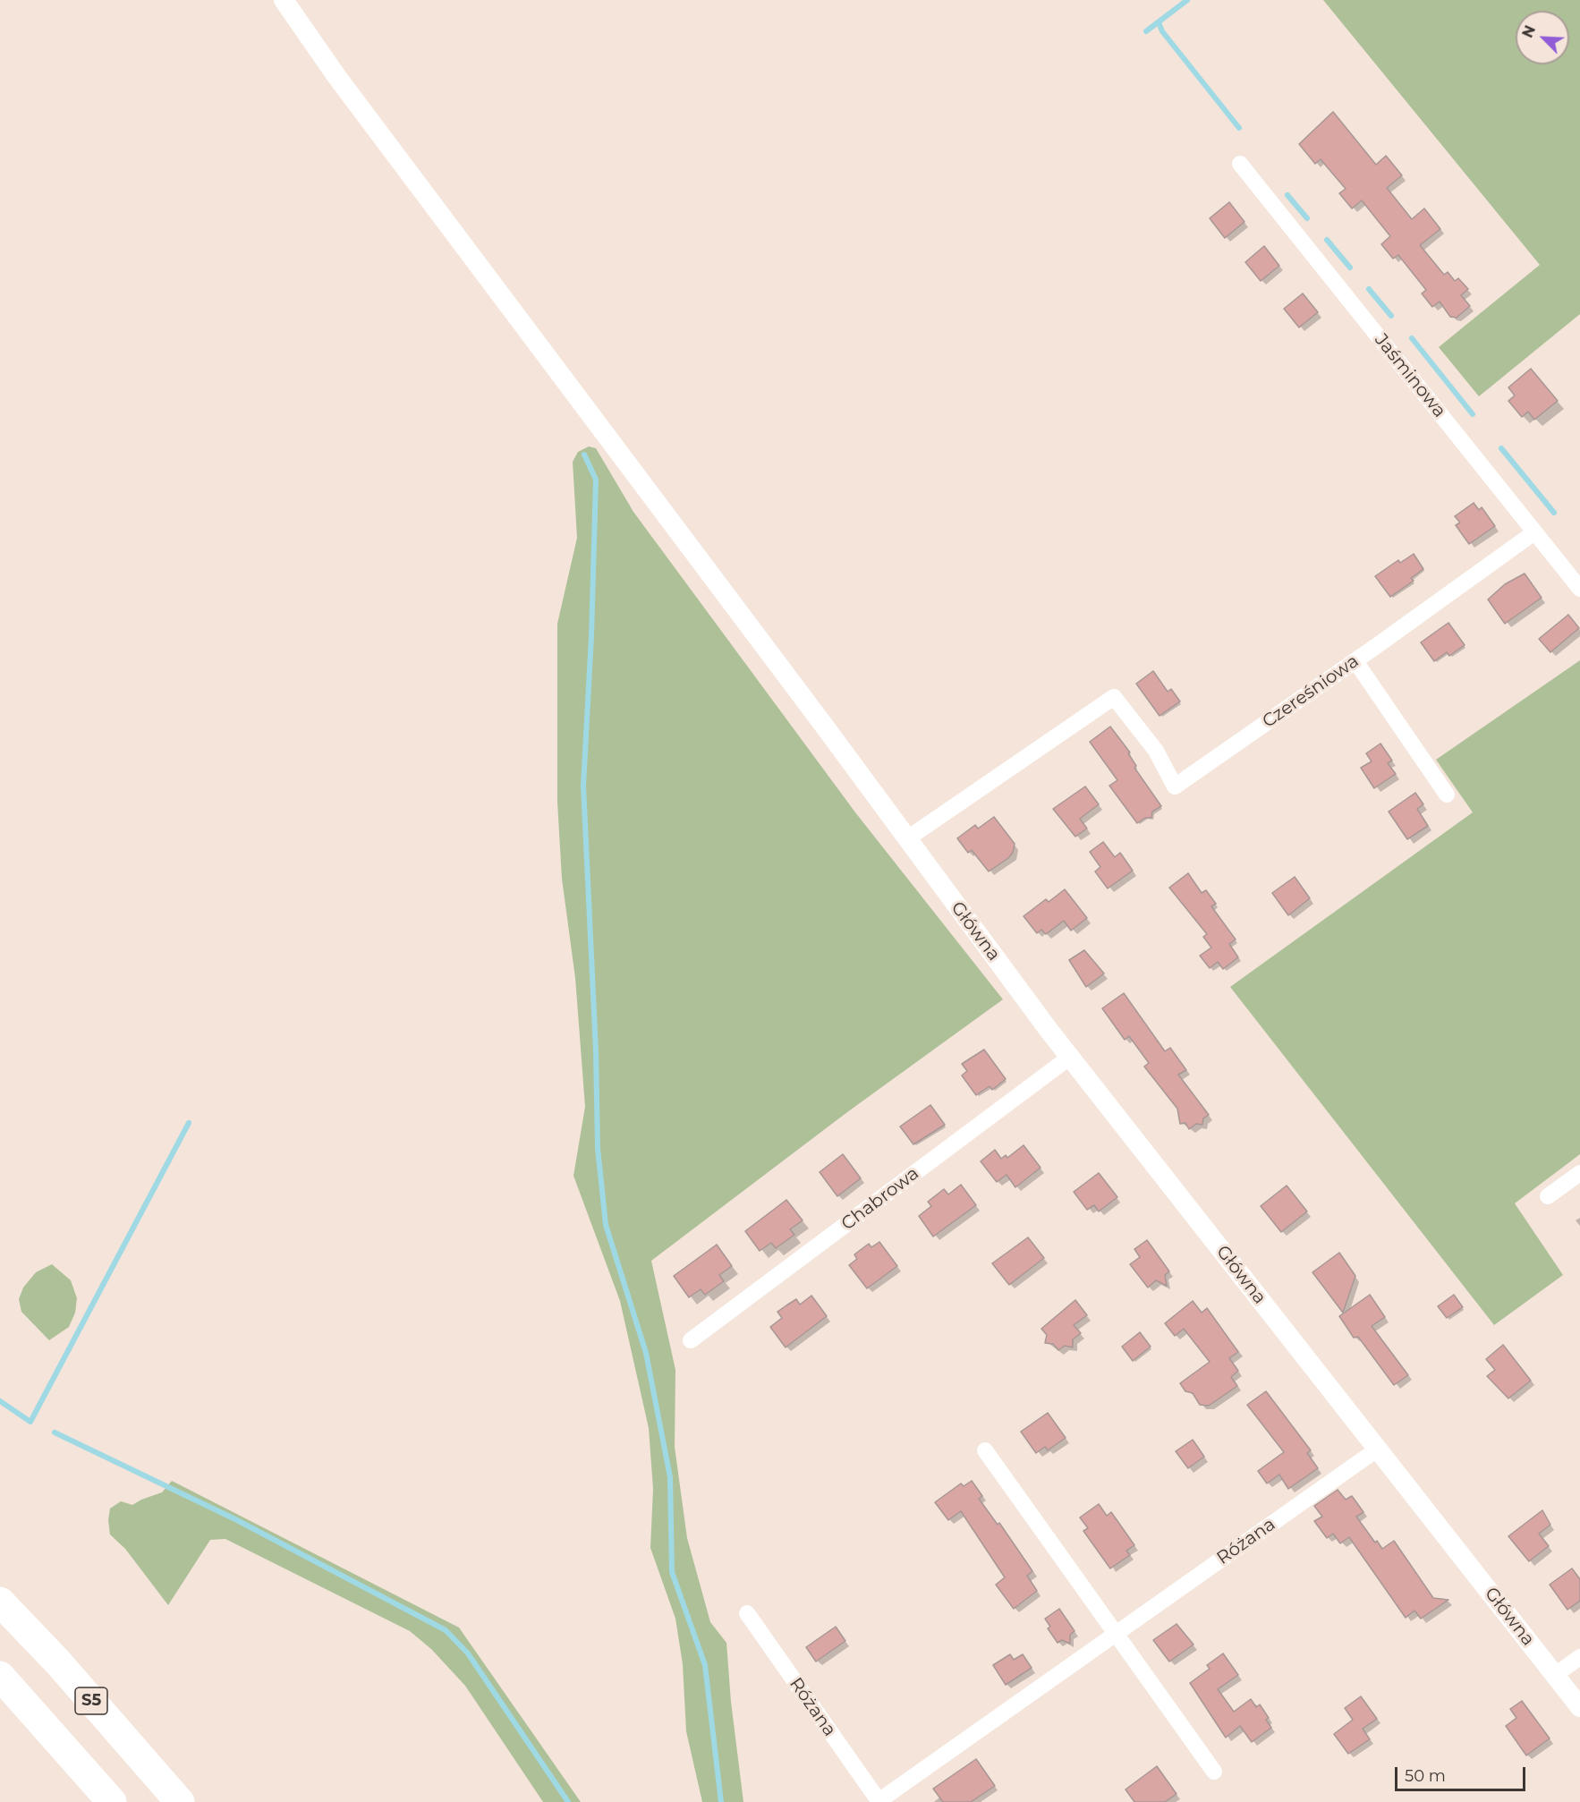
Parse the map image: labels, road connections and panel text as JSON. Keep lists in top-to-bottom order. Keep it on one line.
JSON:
{"streets":{"highway":["S5"],"street":["Jaśminowa","Czereśniowa","Główna","Chabrowa","Różana"]},"crossings":[["Jaśminowa","Czereśniowa"],["Czereśniowa","Główna"],["Główna","Chabrowa"],["Główna","Różana"]],"scale_bar":"50 m","north":"top left"}
